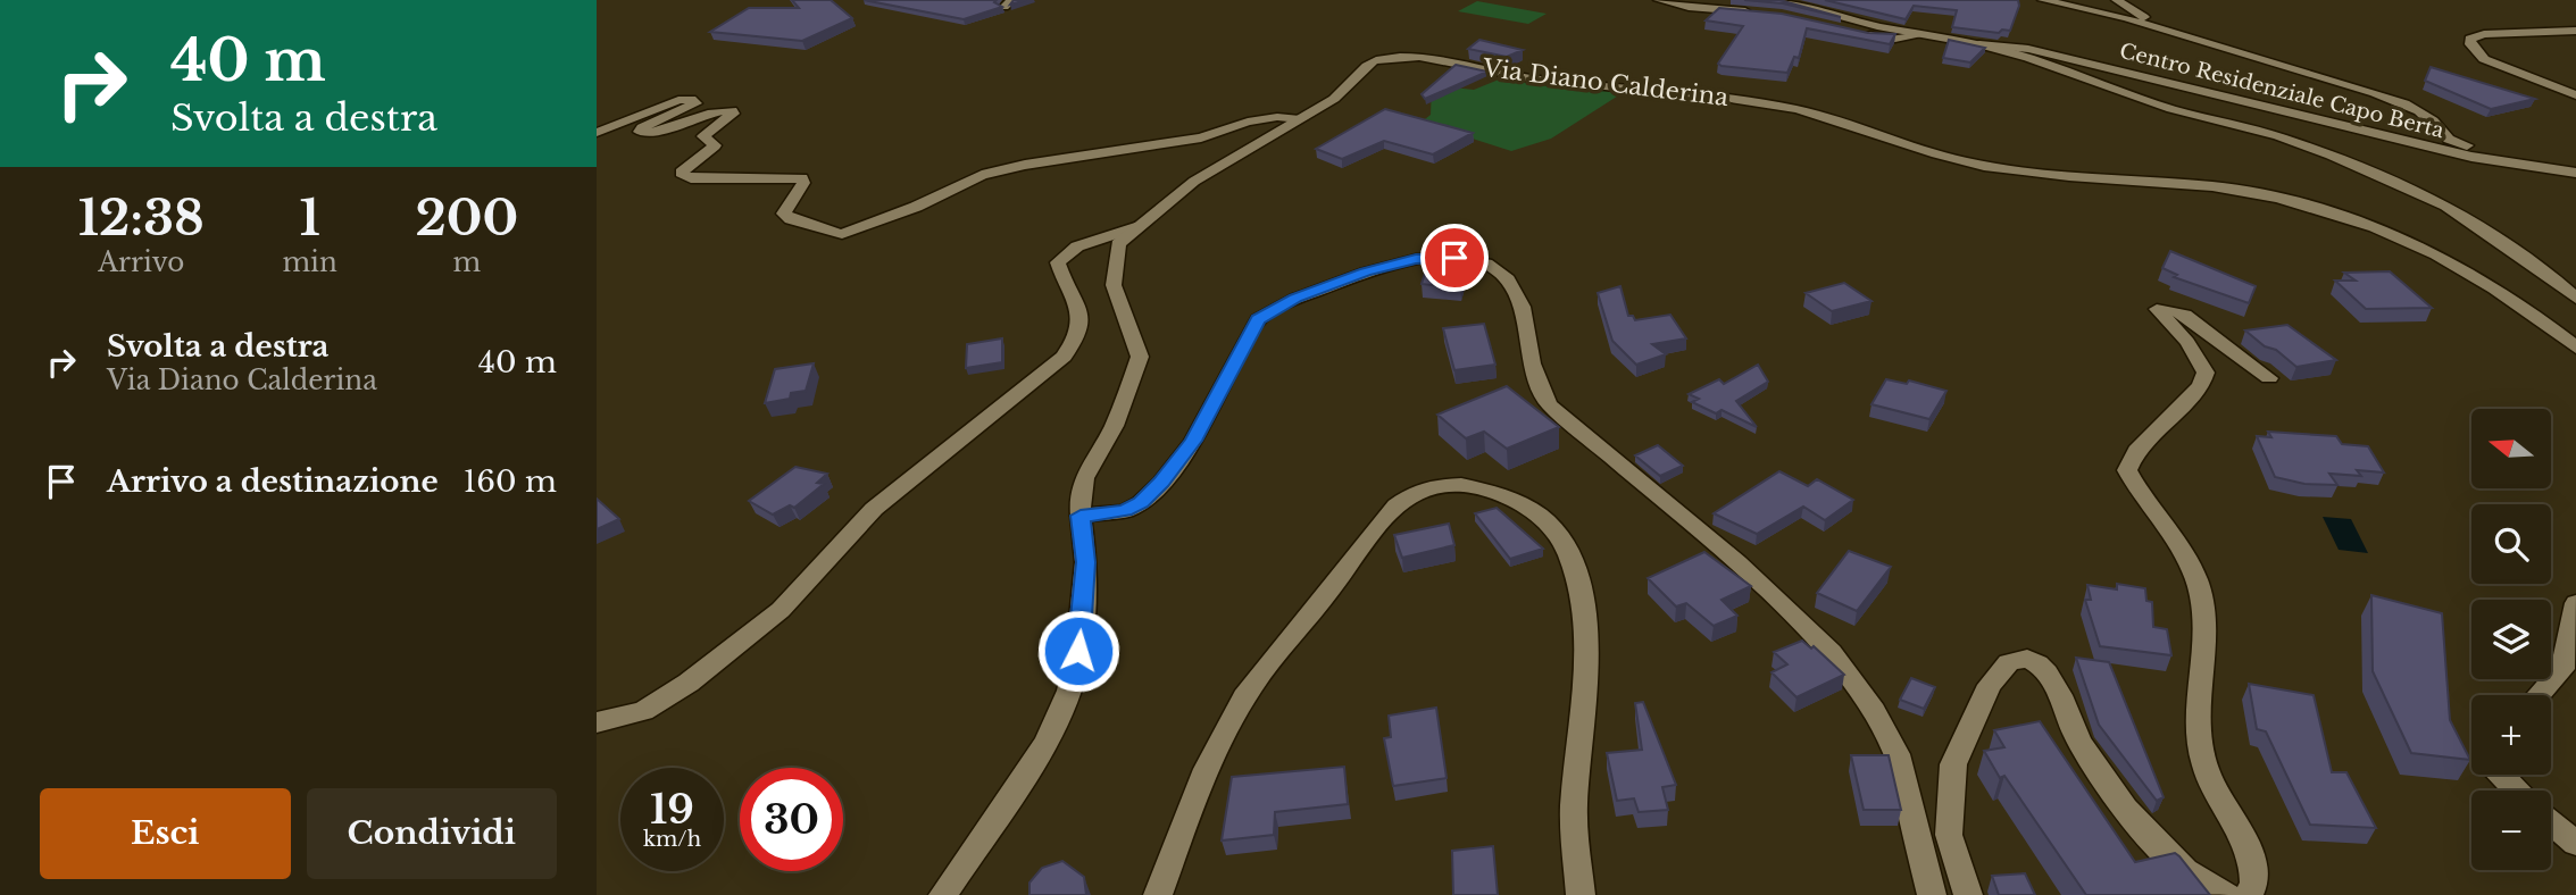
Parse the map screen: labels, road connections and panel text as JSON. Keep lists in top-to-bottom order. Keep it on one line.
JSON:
{"streets":{"street":["Via Diano Calderina","Centro Residenziale Capo Berta"]},"north":"left","page":{"turn":["40 m","Svolta a destra"],"eta":["12:38","Arrivo","1","min","200","m"],"list":[{"name":"Svolta a destra","note":"Via Diano Calderina","value":"40 m"},{"name":"Arrivo a destinazione","value":"160 m"}],"map_buttons":["+","−"],"speed":"19 km/h","limit":"30","buttons":["Esci","Condividi"]}}
